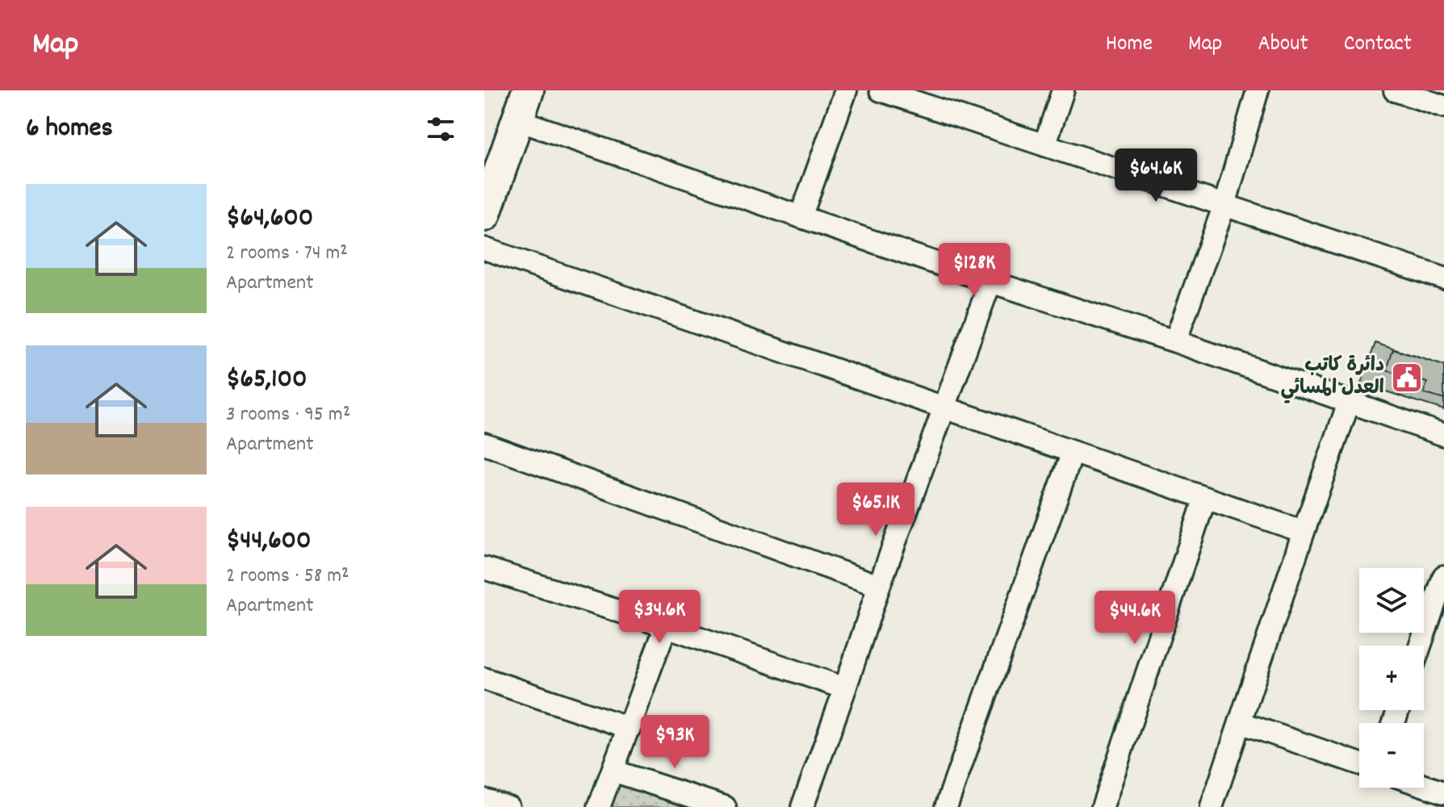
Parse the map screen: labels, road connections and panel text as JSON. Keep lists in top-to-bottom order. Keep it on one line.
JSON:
{"places":{"public building":["دائرة كاتب العدل المسائي"]},"page":{"header":"Map","nav":["Home","Map","About","Contact"],"heading":"6 homes","price":["$64.6K","$128K","$65.1K","$34.6K","$44.6K","$93K"],"list":[{"name":"$64,600","note":"2 rooms · 74 m² · Apartment"},{"name":"$65,100","note":"3 rooms · 95 m² · Apartment"},{"name":"$44,600","note":"2 rooms · 58 m² · Apartment"}],"map_buttons":["+","−"]}}
